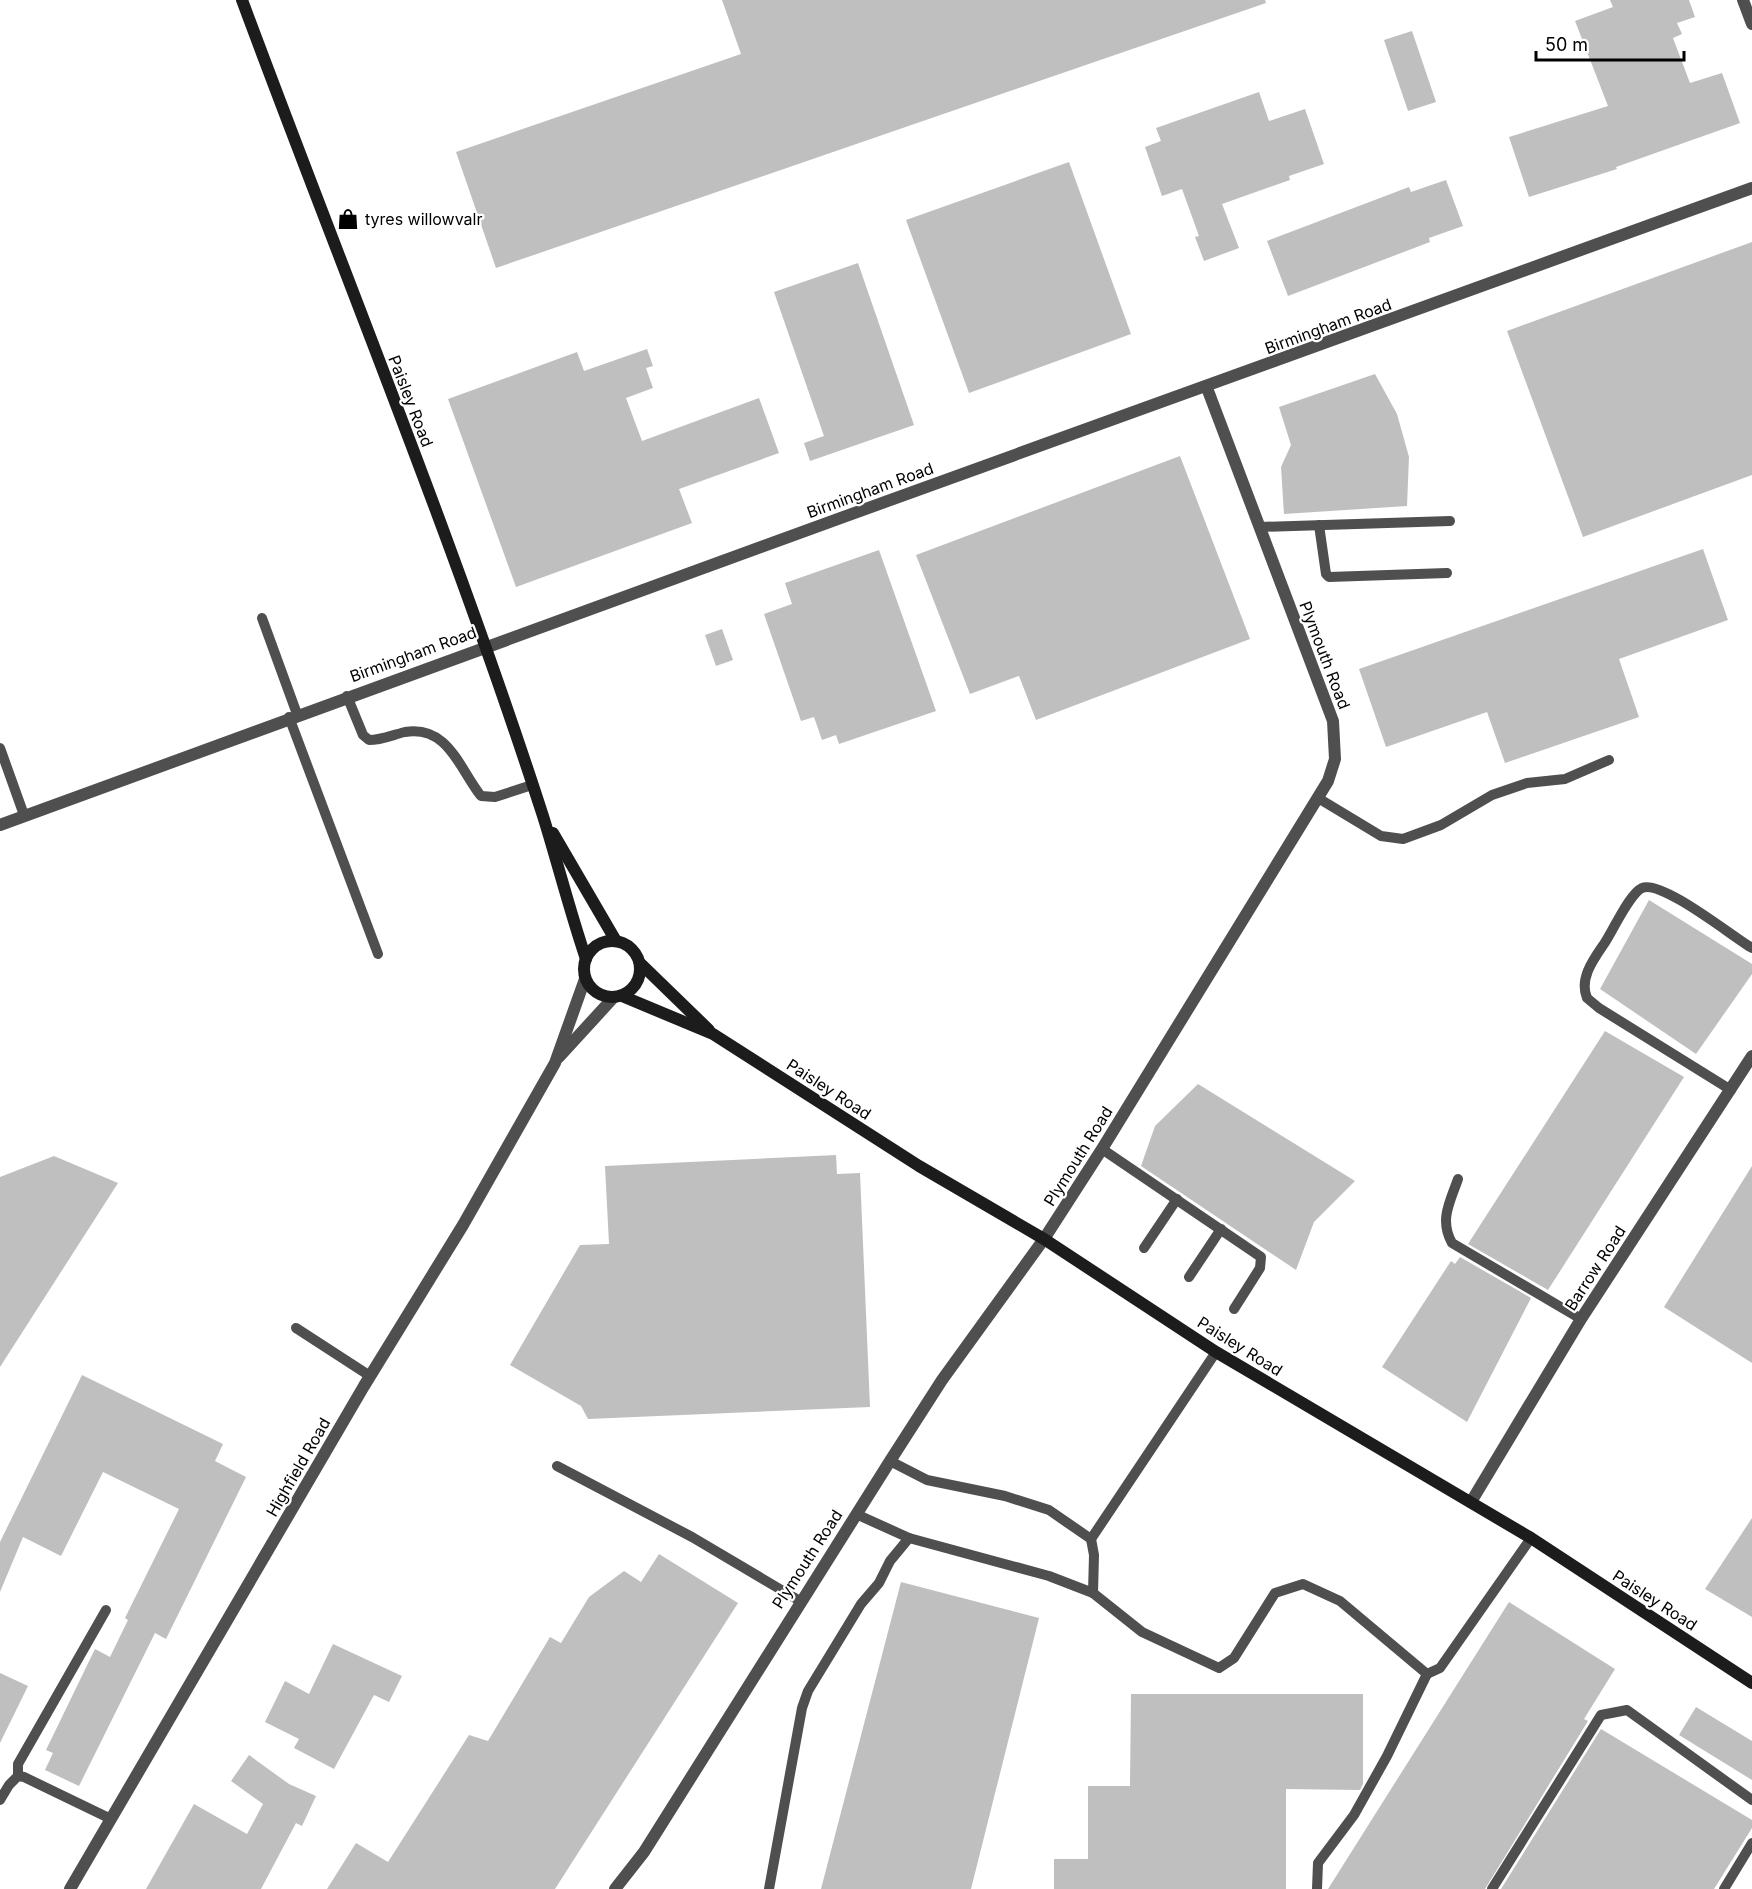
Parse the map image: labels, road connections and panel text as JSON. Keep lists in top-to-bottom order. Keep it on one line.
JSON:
{"streets":{"main road":["Paisley Road"],"street":["Birmingham Road","Plymouth Road","Barrow Road","Highfield Road"]},"crossings":[["Birmingham Road","Paisley Road"],["Birmingham Road","Plymouth Road"],["Paisley Road","Plymouth Road"],["Paisley Road","Barrow Road"],["Paisley Road","Highfield Road"]],"places":{"shop":["tyres willowvalr"]},"scale_bar":"50 m"}
